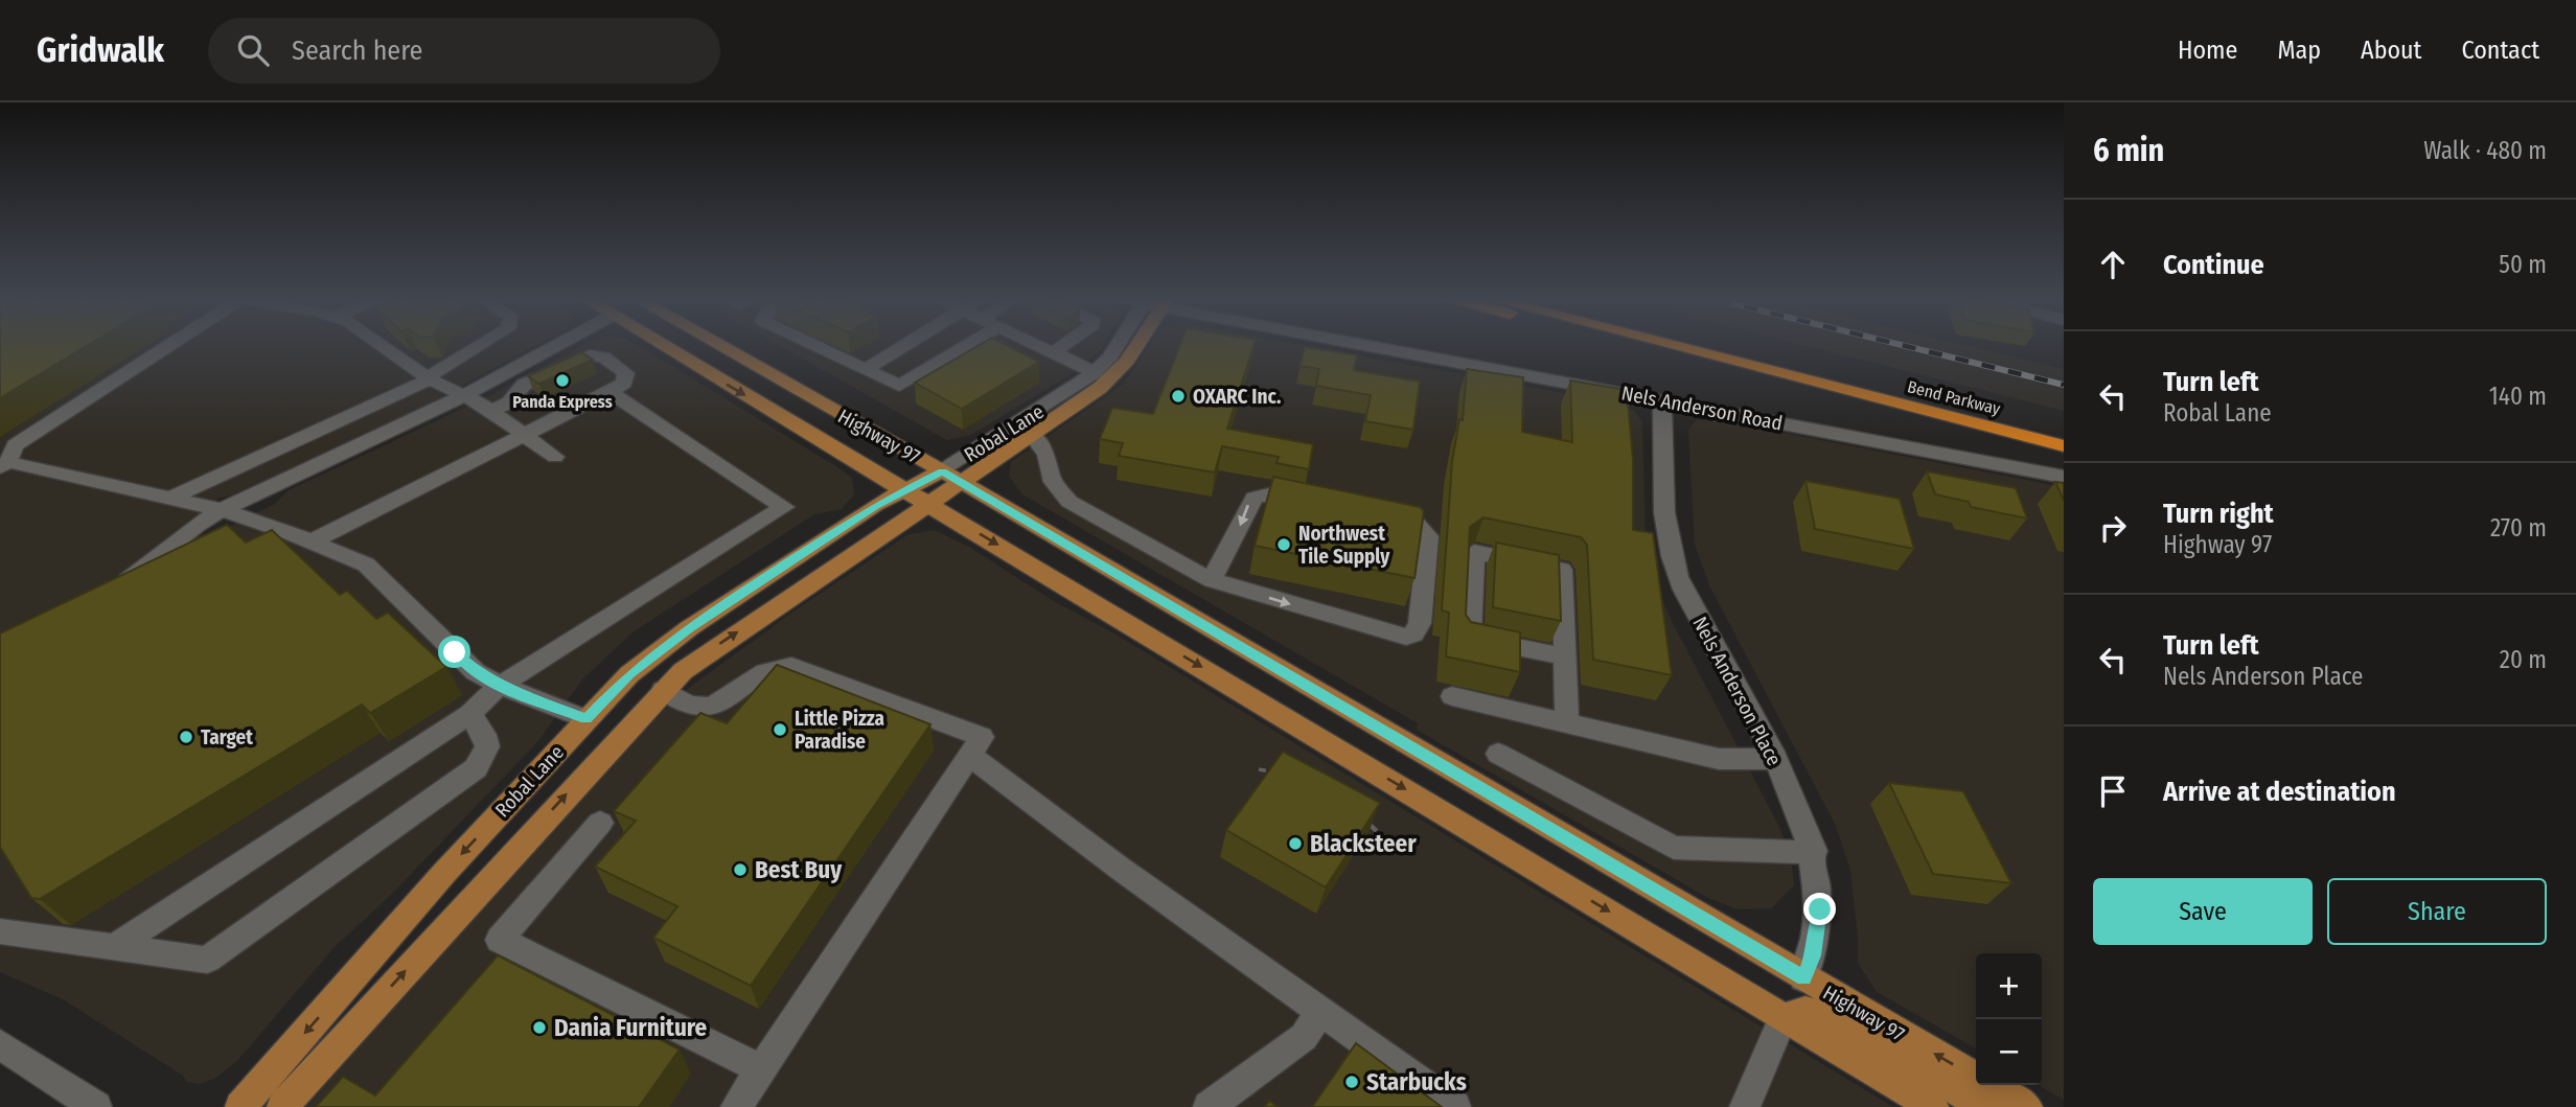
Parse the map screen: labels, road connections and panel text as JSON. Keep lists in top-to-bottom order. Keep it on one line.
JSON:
{"streets":{"highway":["Bend Parkway"],"main road":["Robal Lane","Highway 97"],"street":["Nels Anderson Road","Nels Anderson Place"]},"crossings":[["Nels Anderson Road","Nels Anderson Place"],["Robal Lane","Highway 97"],["Highway 97","Nels Anderson Place"]],"places":["Panda Express","OXARC Inc.","Northwest Tile Supply","Little Pizza Paradise","Target","Blacksteer","Best Buy","Dania Furniture","Starbucks"],"page":{"header":"Gridwalk","search":"Search here","nav":["Home","Map","About","Contact"],"heading":["6 min","Walk · 480 m"],"list":[["Continue","50 m"],["Turn left","Robal Lane","140 m"],["Turn right","Highway 97","270 m"],["Turn left","Nels Anderson Place","20 m"],"Arrive at destination"],"buttons":["Save","Share"],"map_buttons":["+","−"]}}
